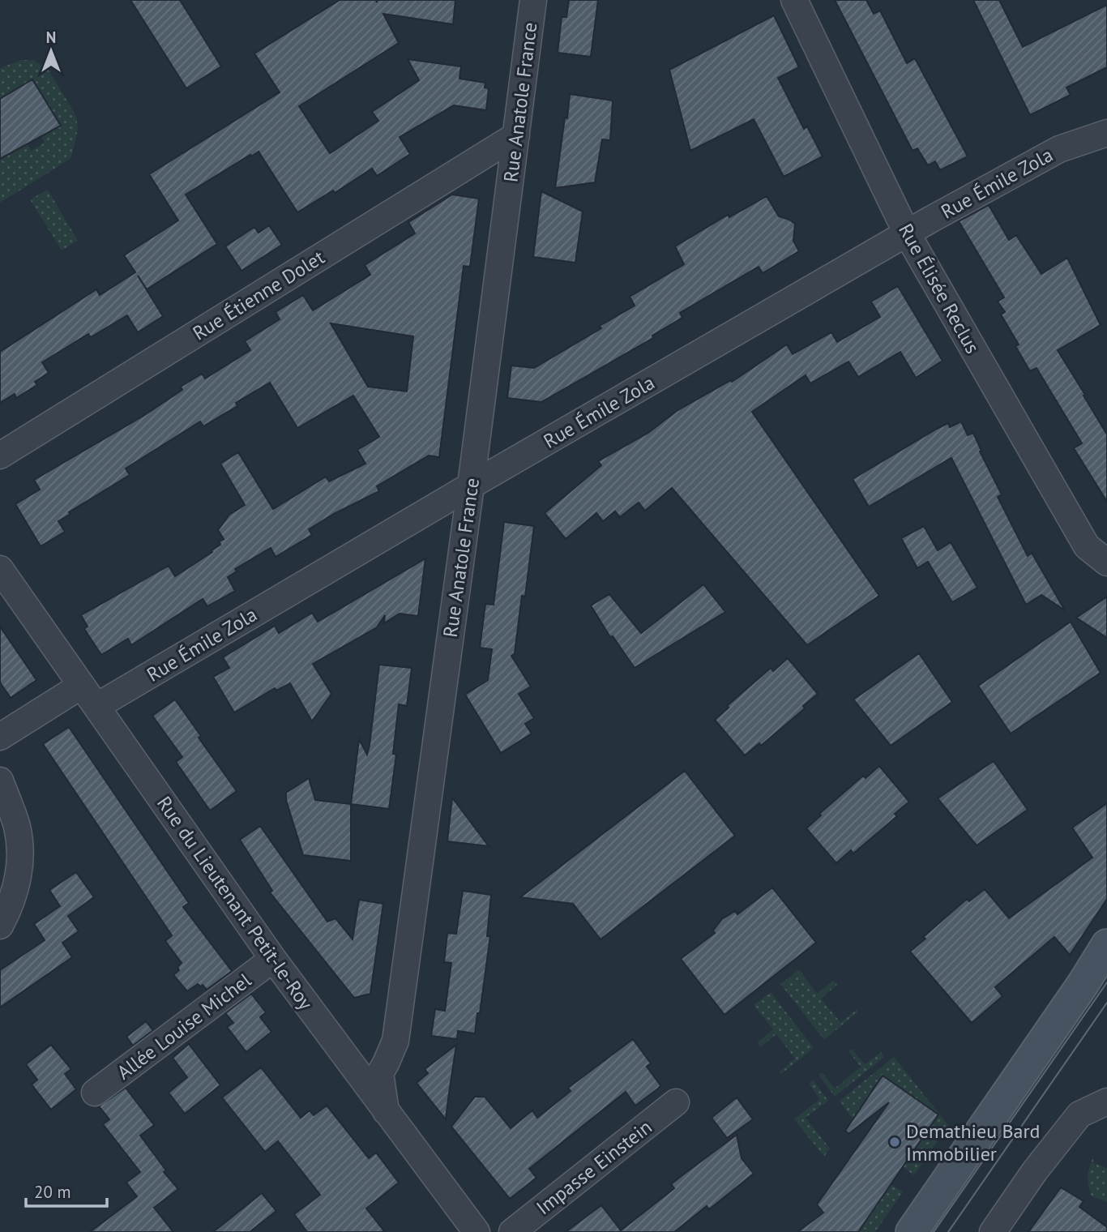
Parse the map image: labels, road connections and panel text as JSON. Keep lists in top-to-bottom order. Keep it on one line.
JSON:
{"streets":{"street":["Rue Anatole France","Rue Émile Zola","Rue Élisée Reclus","Rue Étienne Dolet","Rue du Lieutenant Petit-le-Roy","Allée Louise Michel","Impasse Einstein"]},"crossings":[["Rue Anatole France","Rue Émile Zola"],["Rue Anatole France","Rue Étienne Dolet"],["Rue Anatole France","Rue du Lieutenant Petit-le-Roy"],["Rue Émile Zola","Rue Élisée Reclus"],["Rue Émile Zola","Rue du Lieutenant Petit-le-Roy"],["Rue du Lieutenant Petit-le-Roy","Allée Louise Michel"]],"places":["Demathieu Bard Immobilier"],"scale_bar":"20 m","north":"top"}
